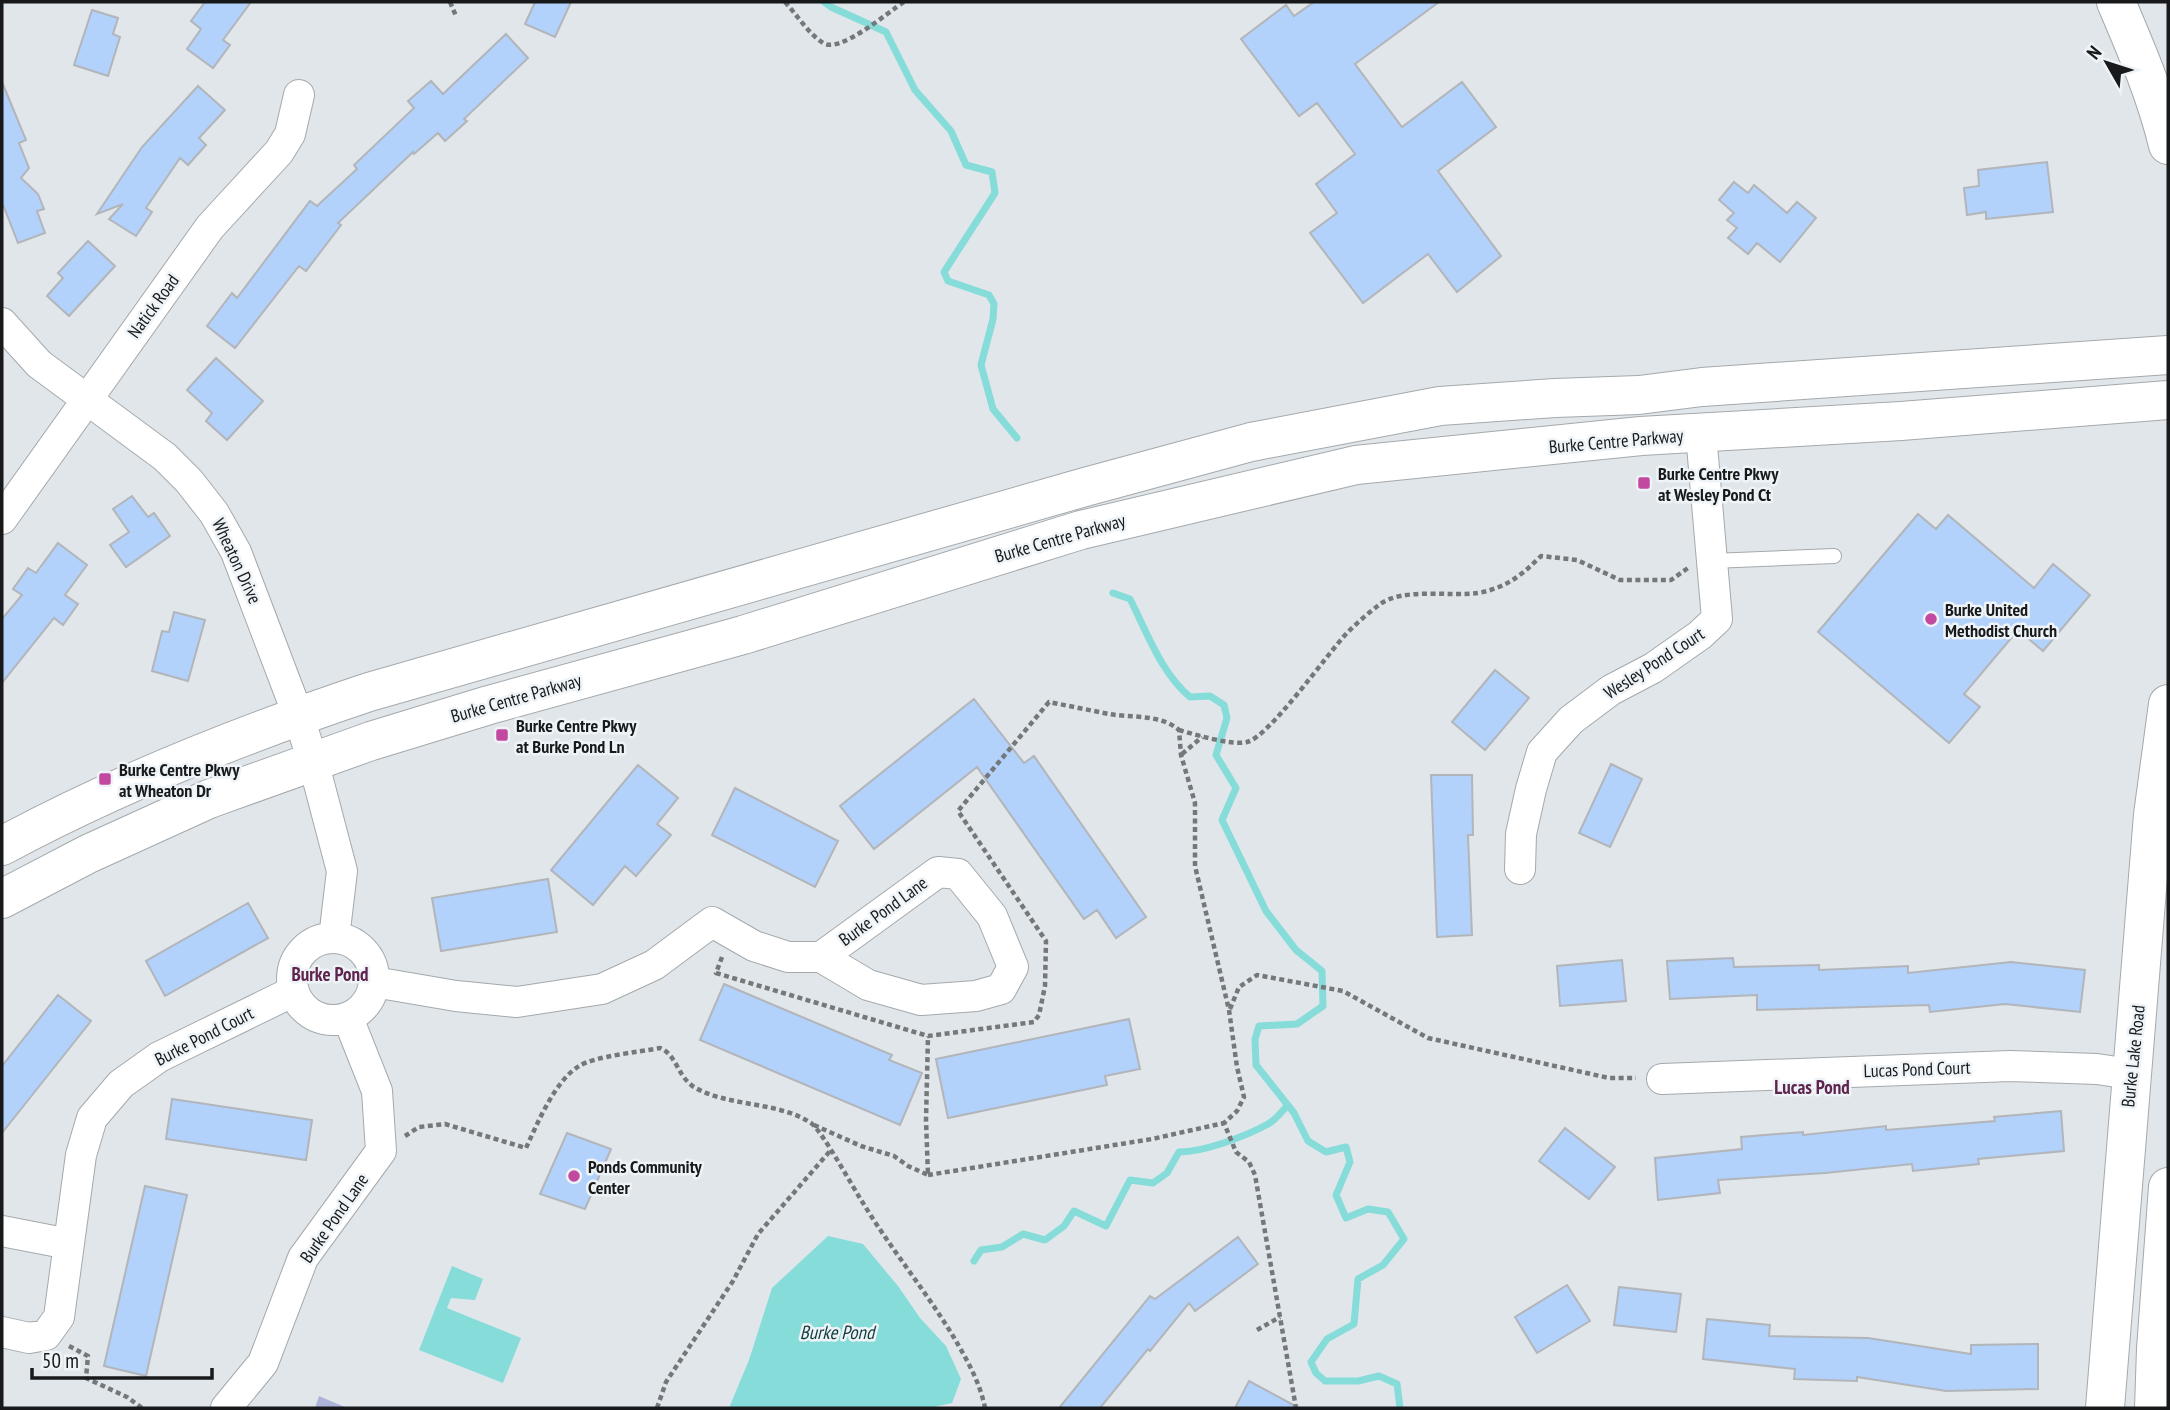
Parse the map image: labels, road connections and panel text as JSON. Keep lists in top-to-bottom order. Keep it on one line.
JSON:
{"streets":{"main road":["Burke Centre Parkway","Burke Lake Road"],"street":["Natick Road","Wheaton Drive","Wesley Pond Court","Burke Pond Lane","Burke Pond Court","Lucas Pond Court"]},"crossings":[["Natick Road","Wheaton Drive"],["Burke Centre Parkway","Wheaton Drive"],["Burke Centre Parkway","Wesley Pond Court"],["Burke Pond Lane","Burke Pond Court"],["Burke Lake Road","Lucas Pond Court"]],"districts":["Burke Pond","Lucas Pond"],"water":["Burke Pond"],"places":{"transit":["Burke Centre Pkwy at Wesley Pond Ct","Burke Centre Pkwy at Burke Pond Ln","Burke Centre Pkwy at Wheaton Dr"],"other":["Burke United Methodist Church","Ponds Community Center"]},"scale_bar":"50 m","north":"top left"}
